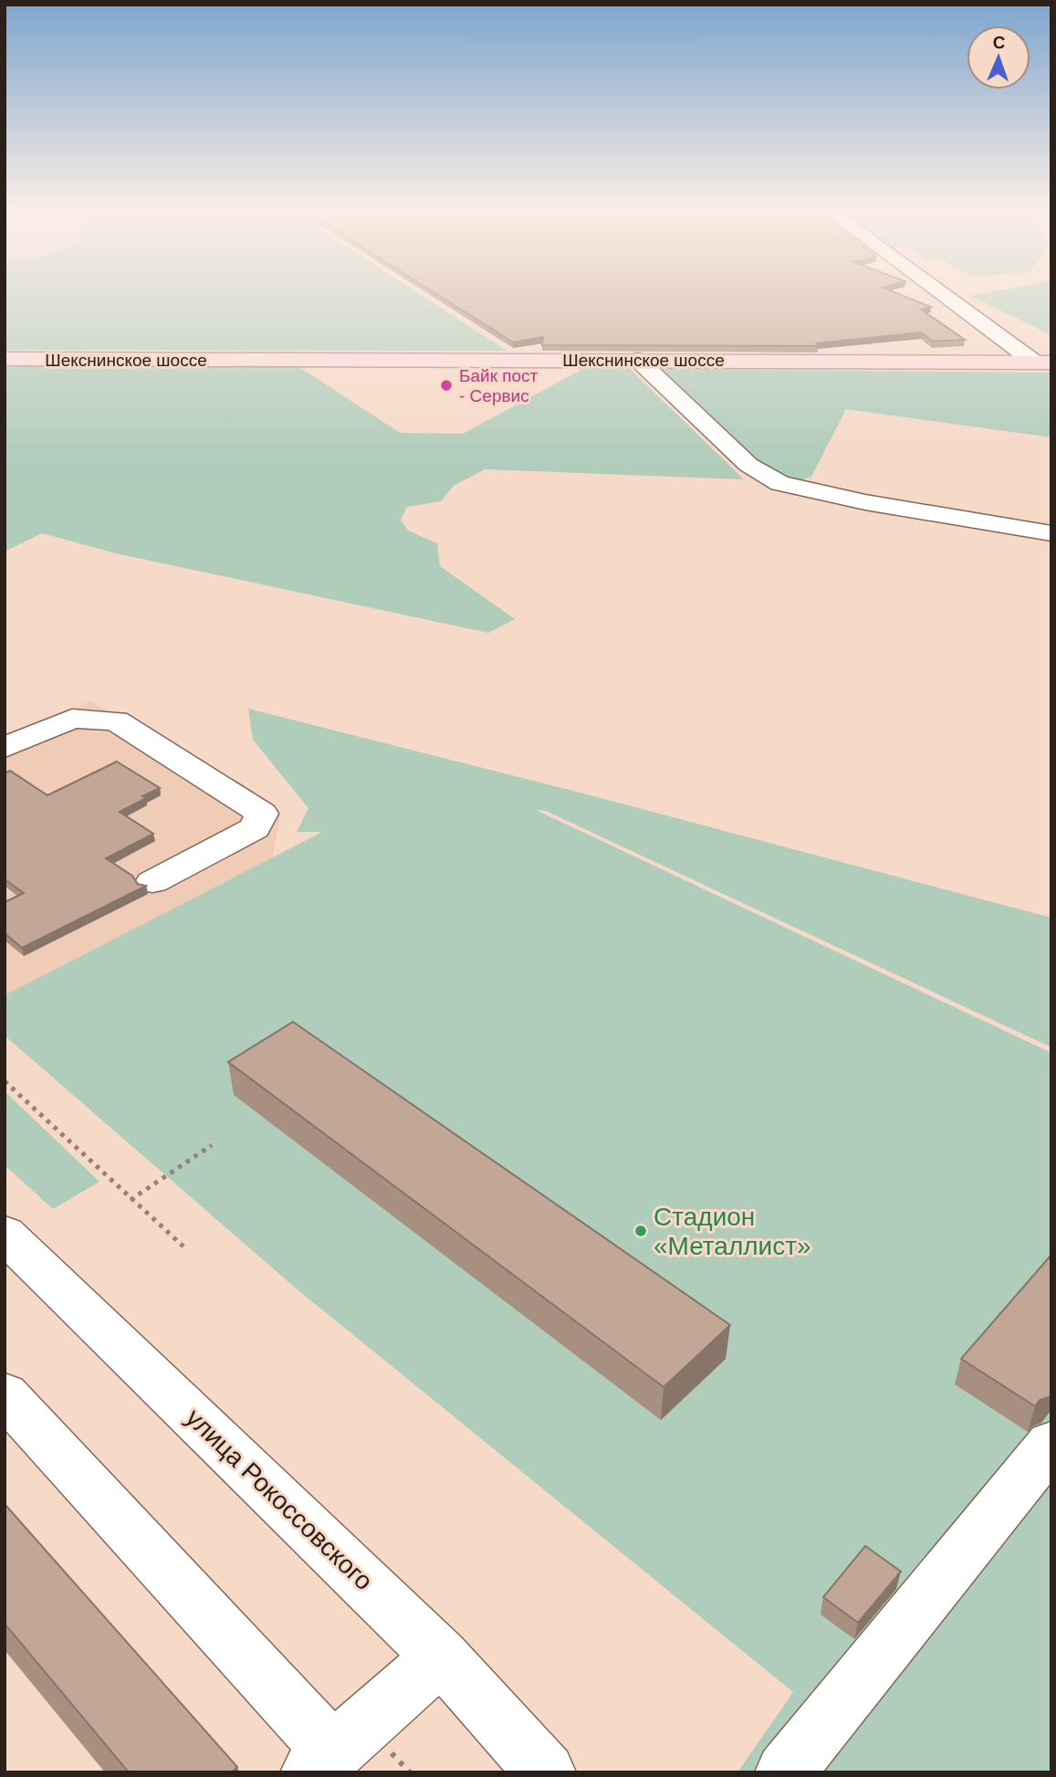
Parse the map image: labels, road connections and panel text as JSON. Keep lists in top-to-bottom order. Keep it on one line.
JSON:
{"streets":{"main road":["Шекснинское шоссе"],"street":["улица Рокоссовского"]},"places":["Байк пост - Сервис","Стадион «Металлист»"],"north":"top"}
